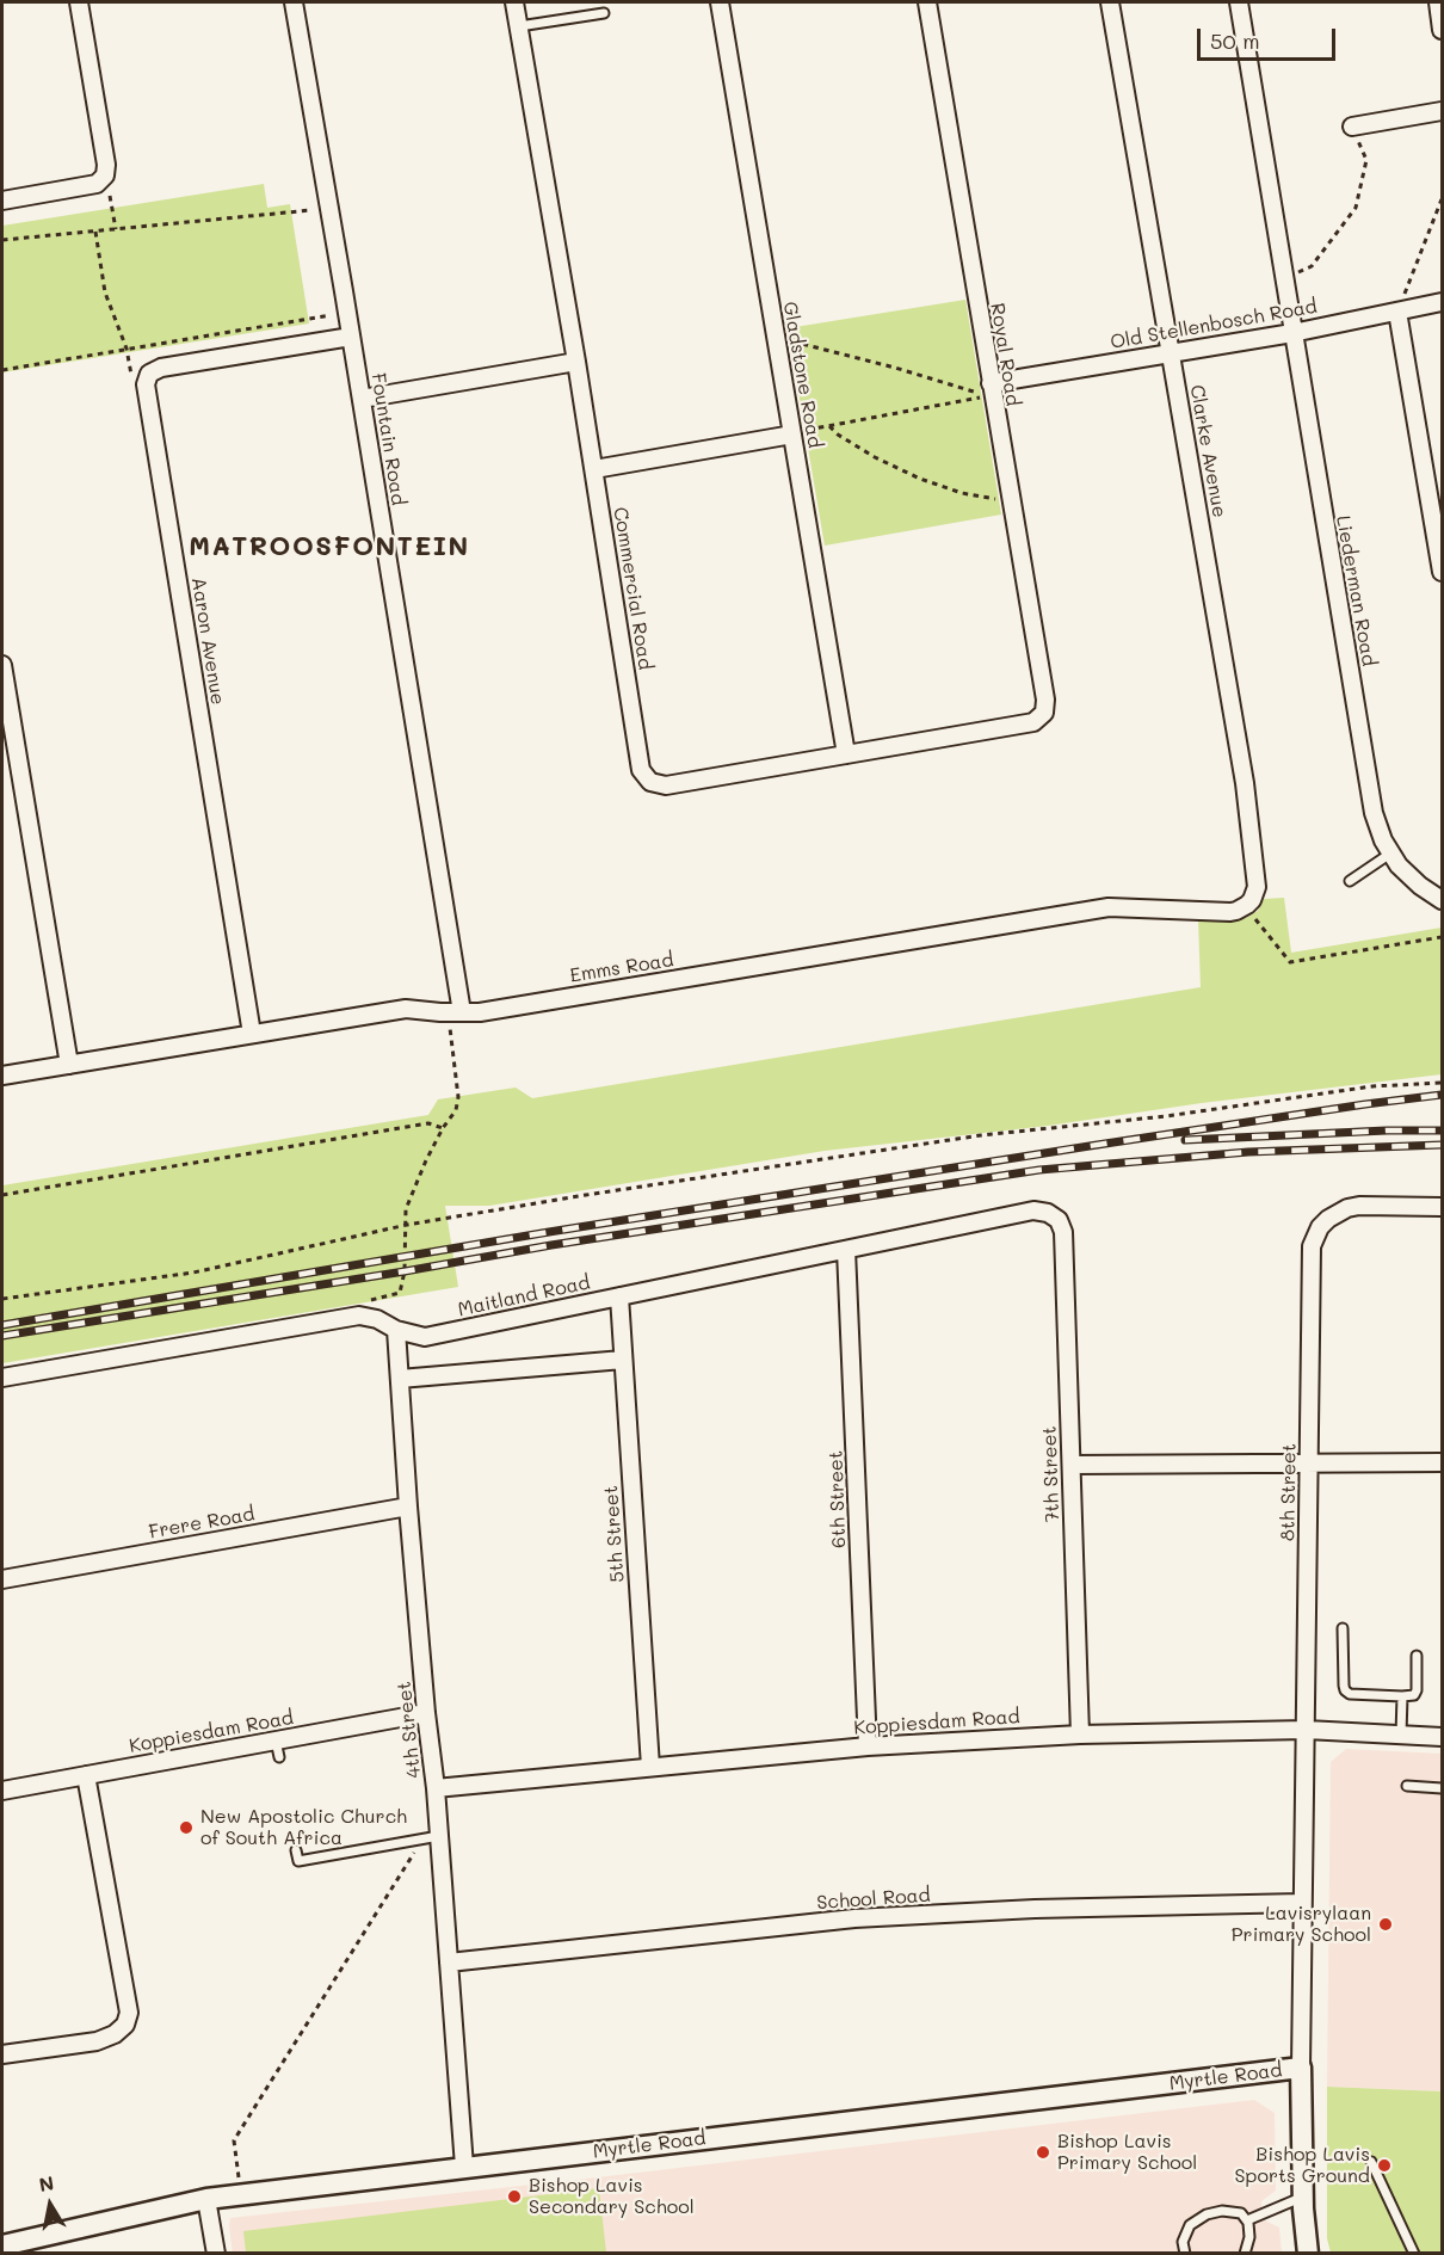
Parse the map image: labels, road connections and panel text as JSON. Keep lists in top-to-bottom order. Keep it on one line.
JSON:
{"streets":{"street":["Old Stellenbosch Road","Royal Road","Gladstone Road","Fountain Road","Clarke Avenue","Commercial Road","Liederman Road","Aaron Avenue","Emms Road","Maitland Road","7th Street","8th Street","6th Street","Frere Road","5th Street","Koppiesdam Road","4th Street","School Road","Myrtle Road"]},"crossings":[["Old Stellenbosch Road","Royal Road"],["Old Stellenbosch Road","Clarke Avenue"],["Old Stellenbosch Road","Liederman Road"],["Royal Road","Commercial Road"],["Gladstone Road","Commercial Road"],["Fountain Road","Aaron Avenue"],["Fountain Road","Emms Road"],["Clarke Avenue","Emms Road"],["Aaron Avenue","Emms Road"],["Maitland Road","7th Street"],["Maitland Road","6th Street"],["Maitland Road","5th Street"],["Maitland Road","4th Street"],["7th Street","Koppiesdam Road"],["8th Street","Koppiesdam Road"],["8th Street","School Road"],["8th Street","Myrtle Road"],["6th Street","Koppiesdam Road"],["Frere Road","4th Street"],["5th Street","Koppiesdam Road"],["Koppiesdam Road","4th Street"],["4th Street","School Road"],["4th Street","Myrtle Road"]],"districts":["MATROOSFONTEIN"],"places":["New Apostolic Church of South Africa","Lavisrylaan Primary School","Bishop Lavis Primary School","Bishop Lavis Sports Ground","Bishop Lavis Secondary School"],"scale_bar":"50 m","north":"top"}
